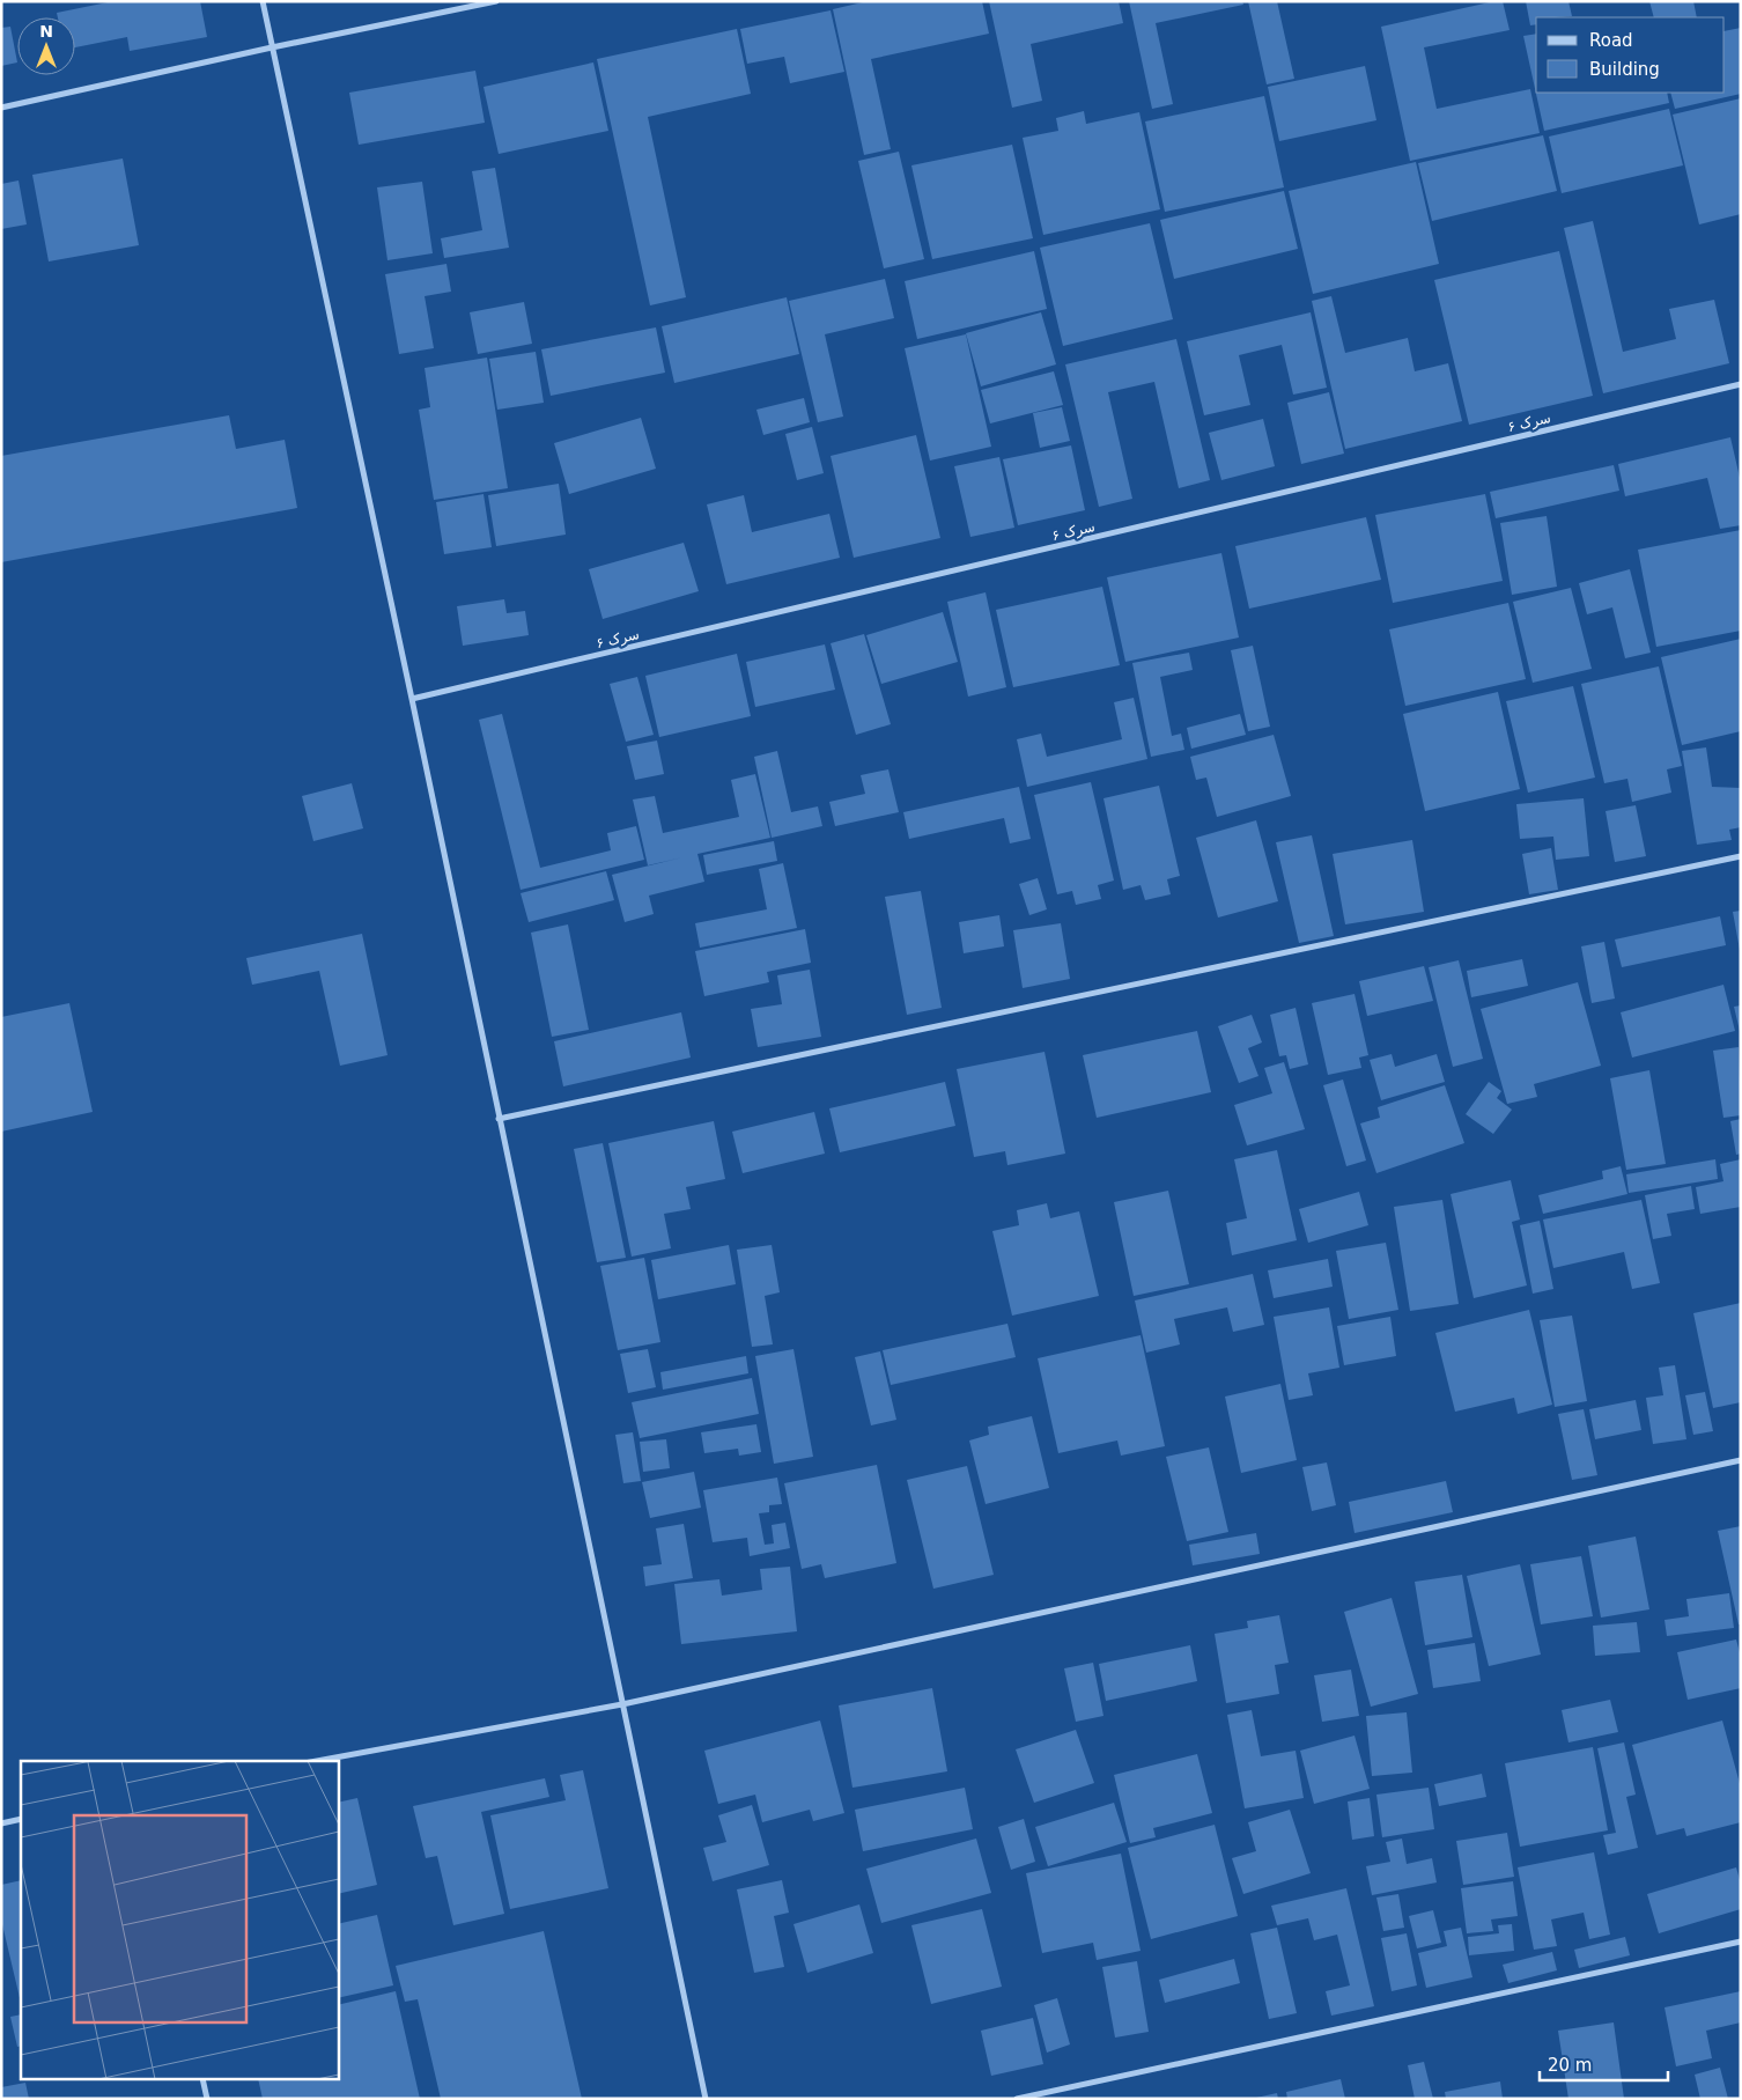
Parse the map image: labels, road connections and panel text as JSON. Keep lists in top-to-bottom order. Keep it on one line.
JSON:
{"streets":{"street":["سرک ۶"]},"legend":["Road","Building"],"scale_bar":"20 m","north":"top"}
